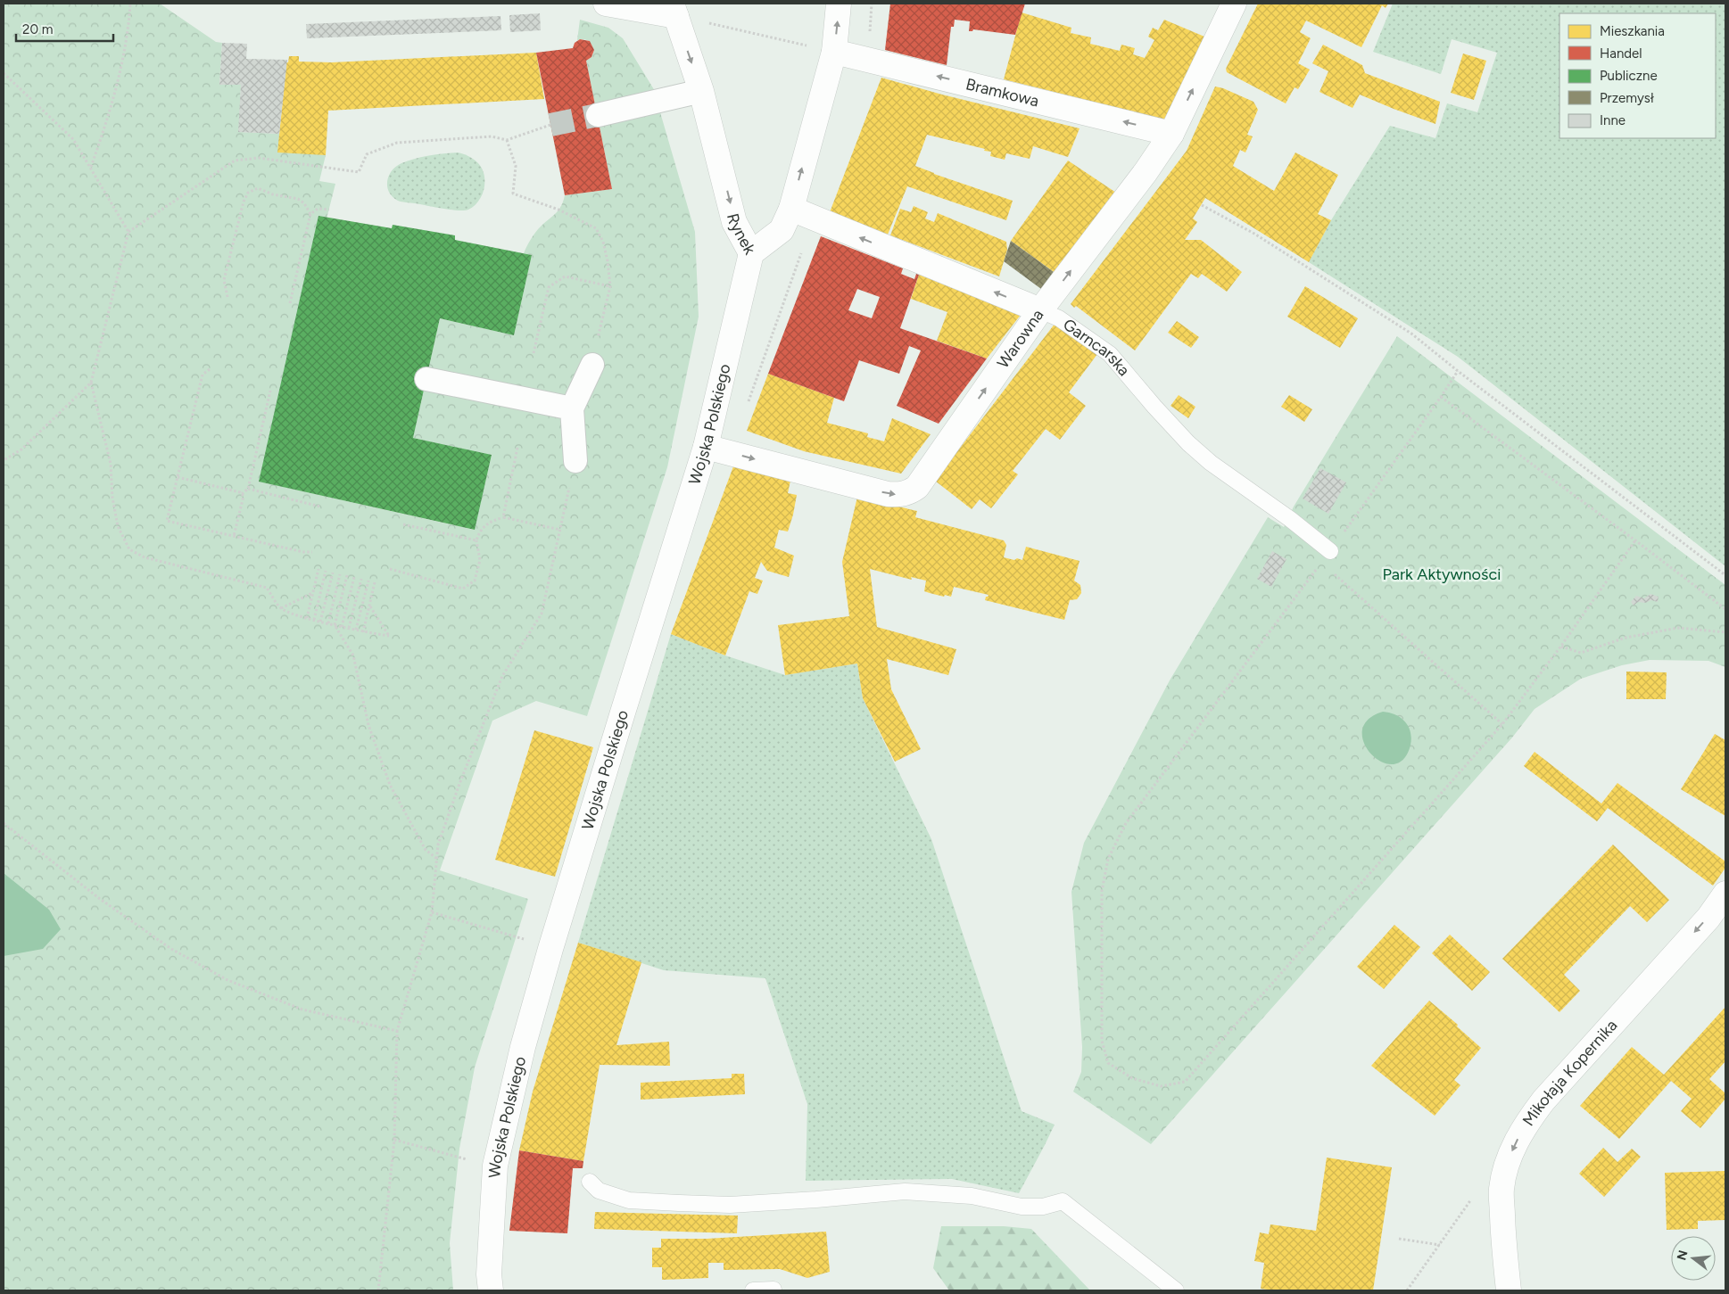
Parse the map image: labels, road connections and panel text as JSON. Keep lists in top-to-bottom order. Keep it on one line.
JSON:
{"streets":{"street":["Bramkowa","Rynek","Warowna","Garncarska","Wojska Polskiego","Mikołaja Kopernika"]},"crossings":[["Bramkowa","Rynek"],["Bramkowa","Warowna"],["Rynek","Garncarska"],["Rynek","Wojska Polskiego"],["Warowna","Garncarska"],["Warowna","Wojska Polskiego"]],"one_way":["Bramkowa","Warowna","Garncarska","Mikołaja Kopernika"],"parks":["Park Aktywności"],"legend":["Mieszkania","Handel","Publiczne","Przemysł","Inne"],"scale_bar":"20 m","north":"left"}
